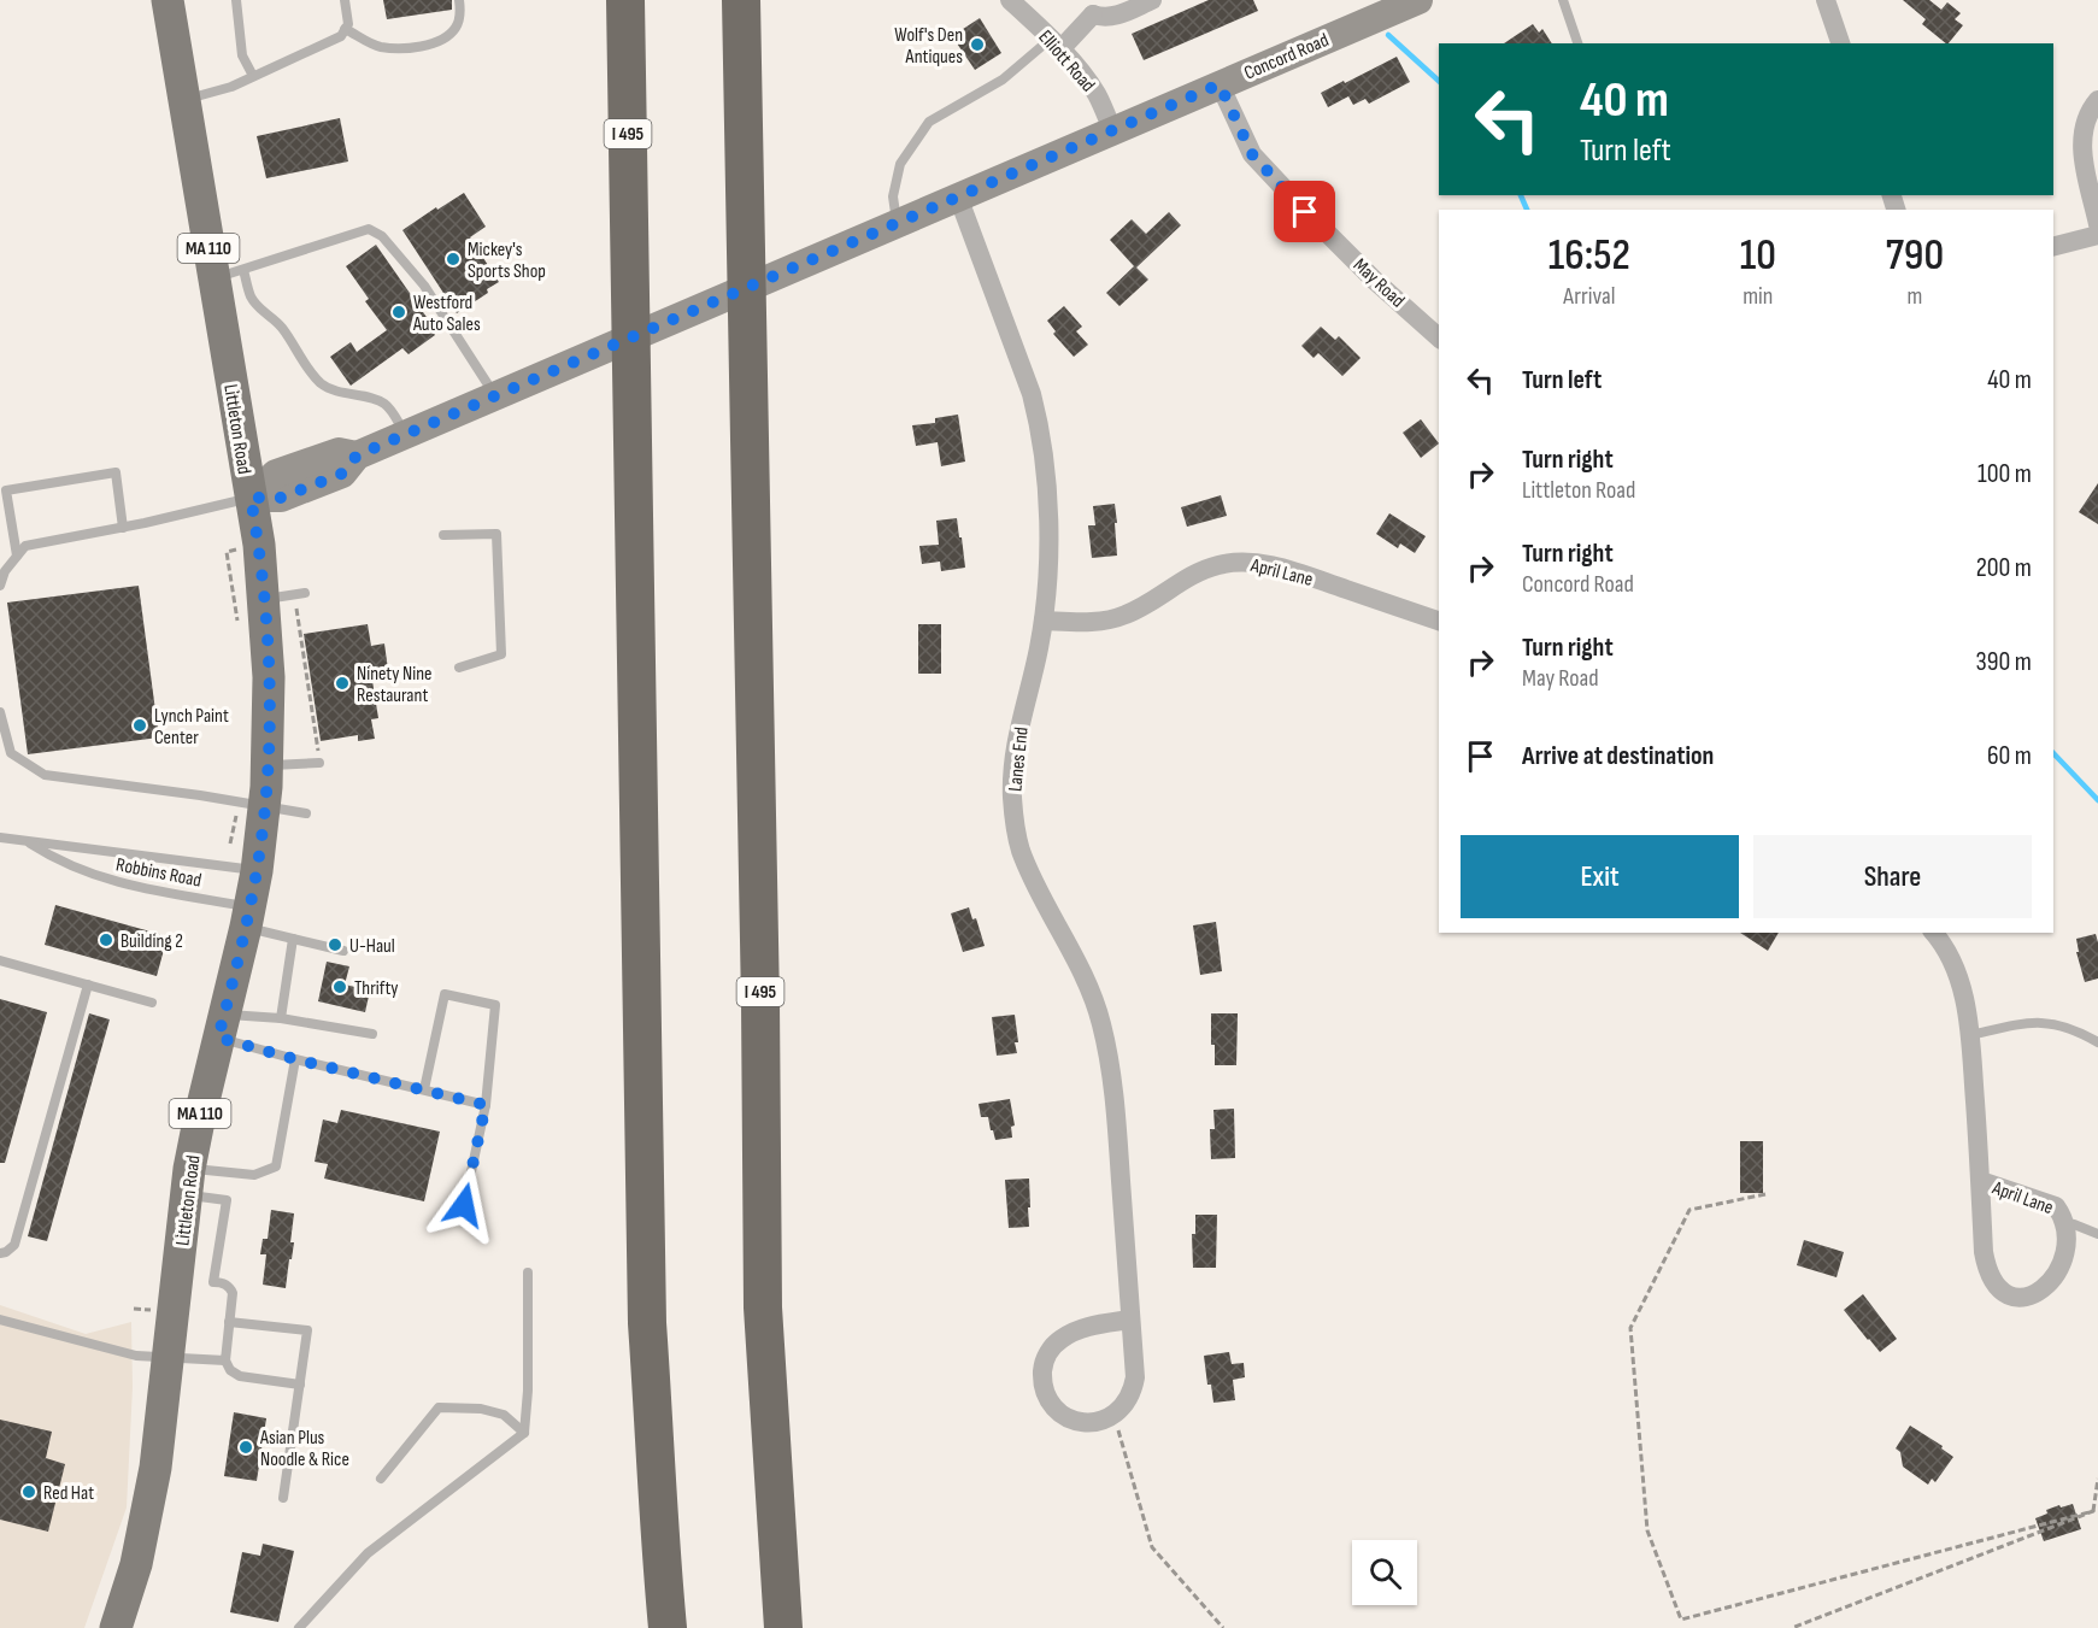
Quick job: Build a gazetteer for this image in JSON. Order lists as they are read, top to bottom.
{
  "streets": {
    "highway": ["I 495"],
    "main road": ["Concord Road", "MA 110", "Littleton Road"],
    "street": [
      "Elliott Road",
      "May Road",
      "April Lane",
      "Lanes End"
    ],
    "lane": ["Robbins Road"]
  },
  "crossings": [
    ["Concord Road", "Elliott Road"],
    ["Concord Road", "May Road"],
    ["Concord Road", "Littleton Road"],
    ["Concord Road", "Lanes End"],
    ["Littleton Road", "Robbins Road"],
    ["April Lane", "Lanes End"]
  ],
  "places": [
    "Wolf's Den Antiques",
    "Mickey's Sports Shop",
    "Westford Auto Sales",
    "Ninety Nine Restaurant",
    "Lynch Paint Center",
    "Building 2",
    "U-Haul",
    "Thrifty",
    "Asian Plus Noodle & Rice",
    "Red Hat"
  ],
  "page": {
    "turn": ["40 m", "Turn left"],
    "eta": [
      "16:52",
      "Arrival",
      "10",
      "min",
      "790",
      "m"
    ],
    "list": [
      {
        "name": "Turn left",
        "value": "40 m"
      },
      {
        "name": "Turn right",
        "note": "Littleton Road",
        "value": "100 m"
      },
      {
        "name": "Turn right",
        "note": "Concord Road",
        "value": "200 m"
      },
      {
        "name": "Turn right",
        "note": "May Road",
        "value": "390 m"
      },
      {
        "name": "Arrive at destination",
        "value": "60 m"
      }
    ],
    "buttons": ["Exit", "Share"]
  }
}
